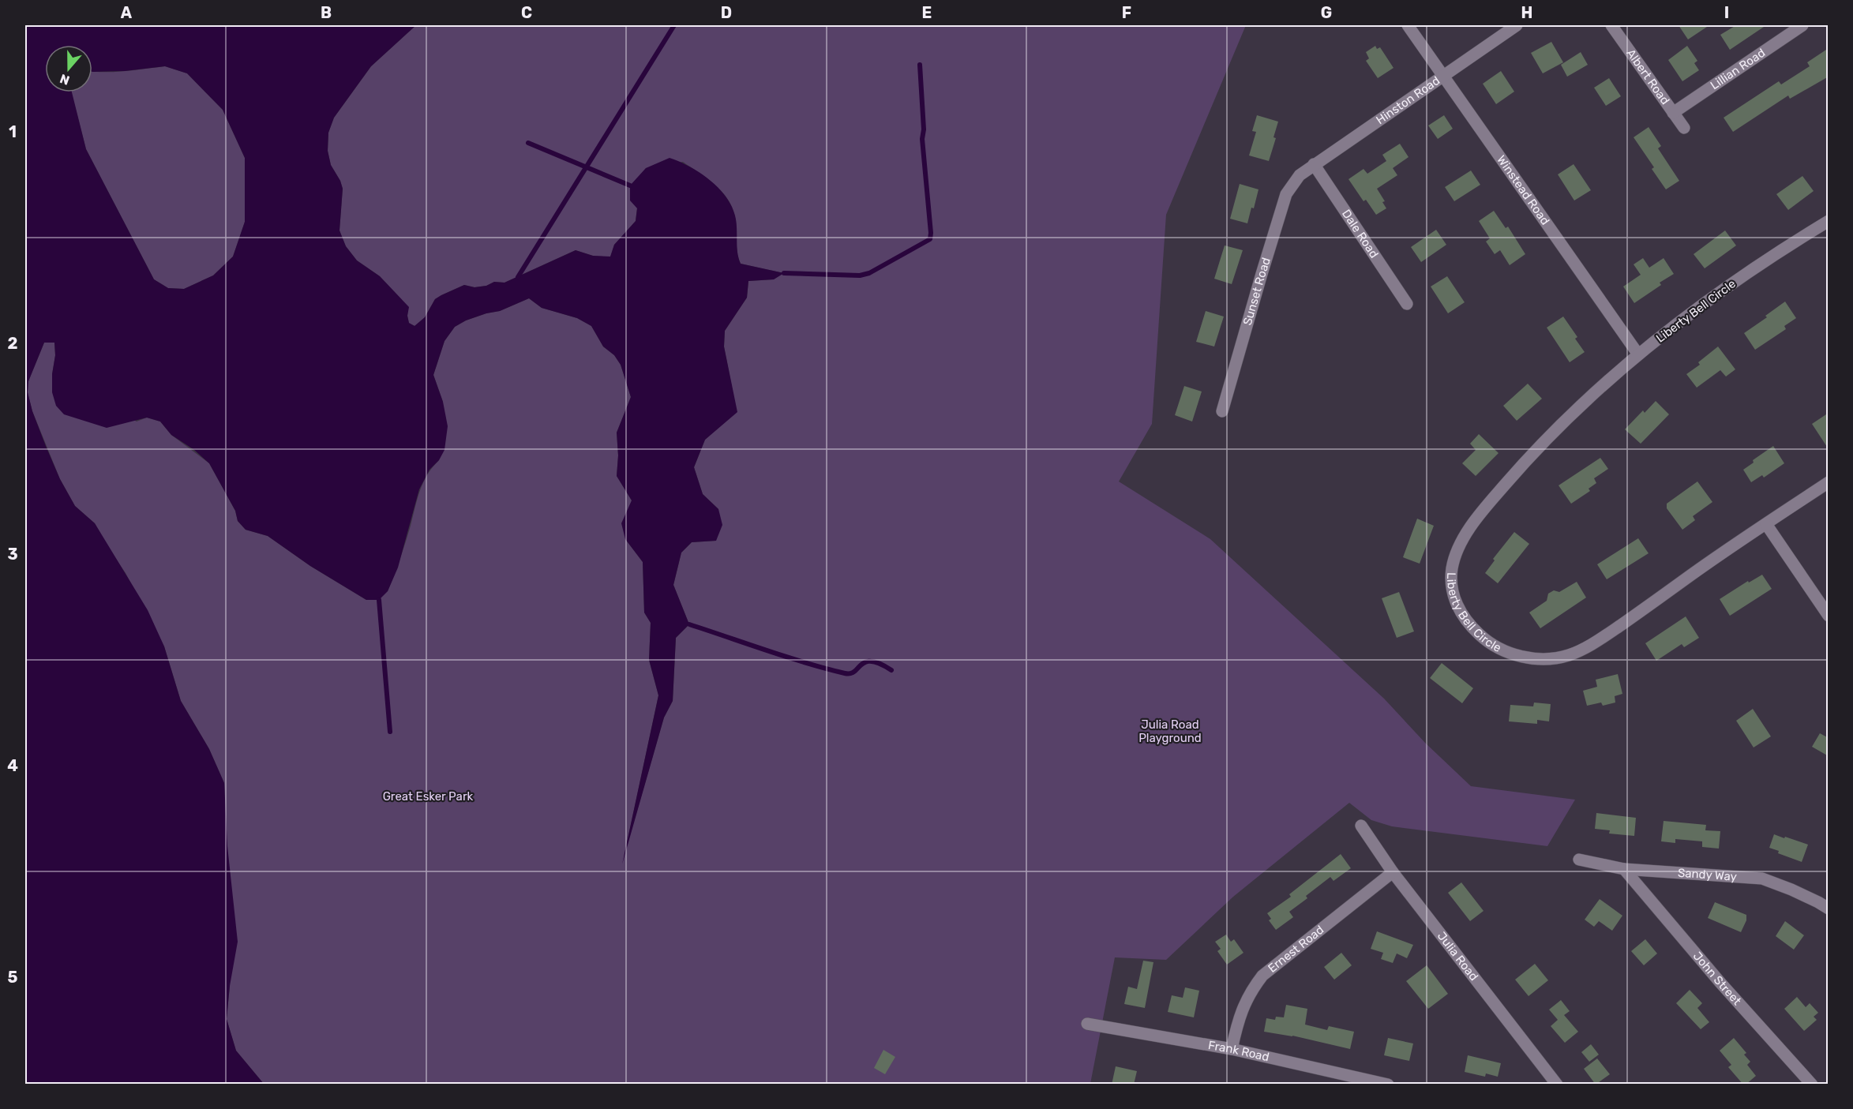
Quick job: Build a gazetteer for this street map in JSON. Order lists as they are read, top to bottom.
{
  "streets": {
    "street": [
      "Lillian Road",
      "Albert Road",
      "Hinston Road",
      "Winstead Road",
      "Dale Road",
      "Sunset Road",
      "Liberty Bell Circle",
      "Sandy Way",
      "Ernest Road",
      "Julia Road",
      "John Street",
      "Frank Road"
    ]
  },
  "crossings": [
    ["Lillian Road", "Albert Road"],
    ["Hinston Road", "Winstead Road"],
    ["Hinston Road", "Dale Road"],
    ["Hinston Road", "Sunset Road"],
    ["Winstead Road", "Liberty Bell Circle"],
    ["Sandy Way", "John Street"],
    ["Ernest Road", "Julia Road"],
    ["Ernest Road", "Frank Road"]
  ],
  "parks": ["Julia Road Playground", "Great Esker Park"],
  "north": "bottom",
  "grid": {
    "columns": [
      "A",
      "B",
      "C",
      "D",
      "E",
      "F",
      "G",
      "H",
      "I"
    ],
    "rows": [
      "1",
      "2",
      "3",
      "4",
      "5"
    ]
  }
}
